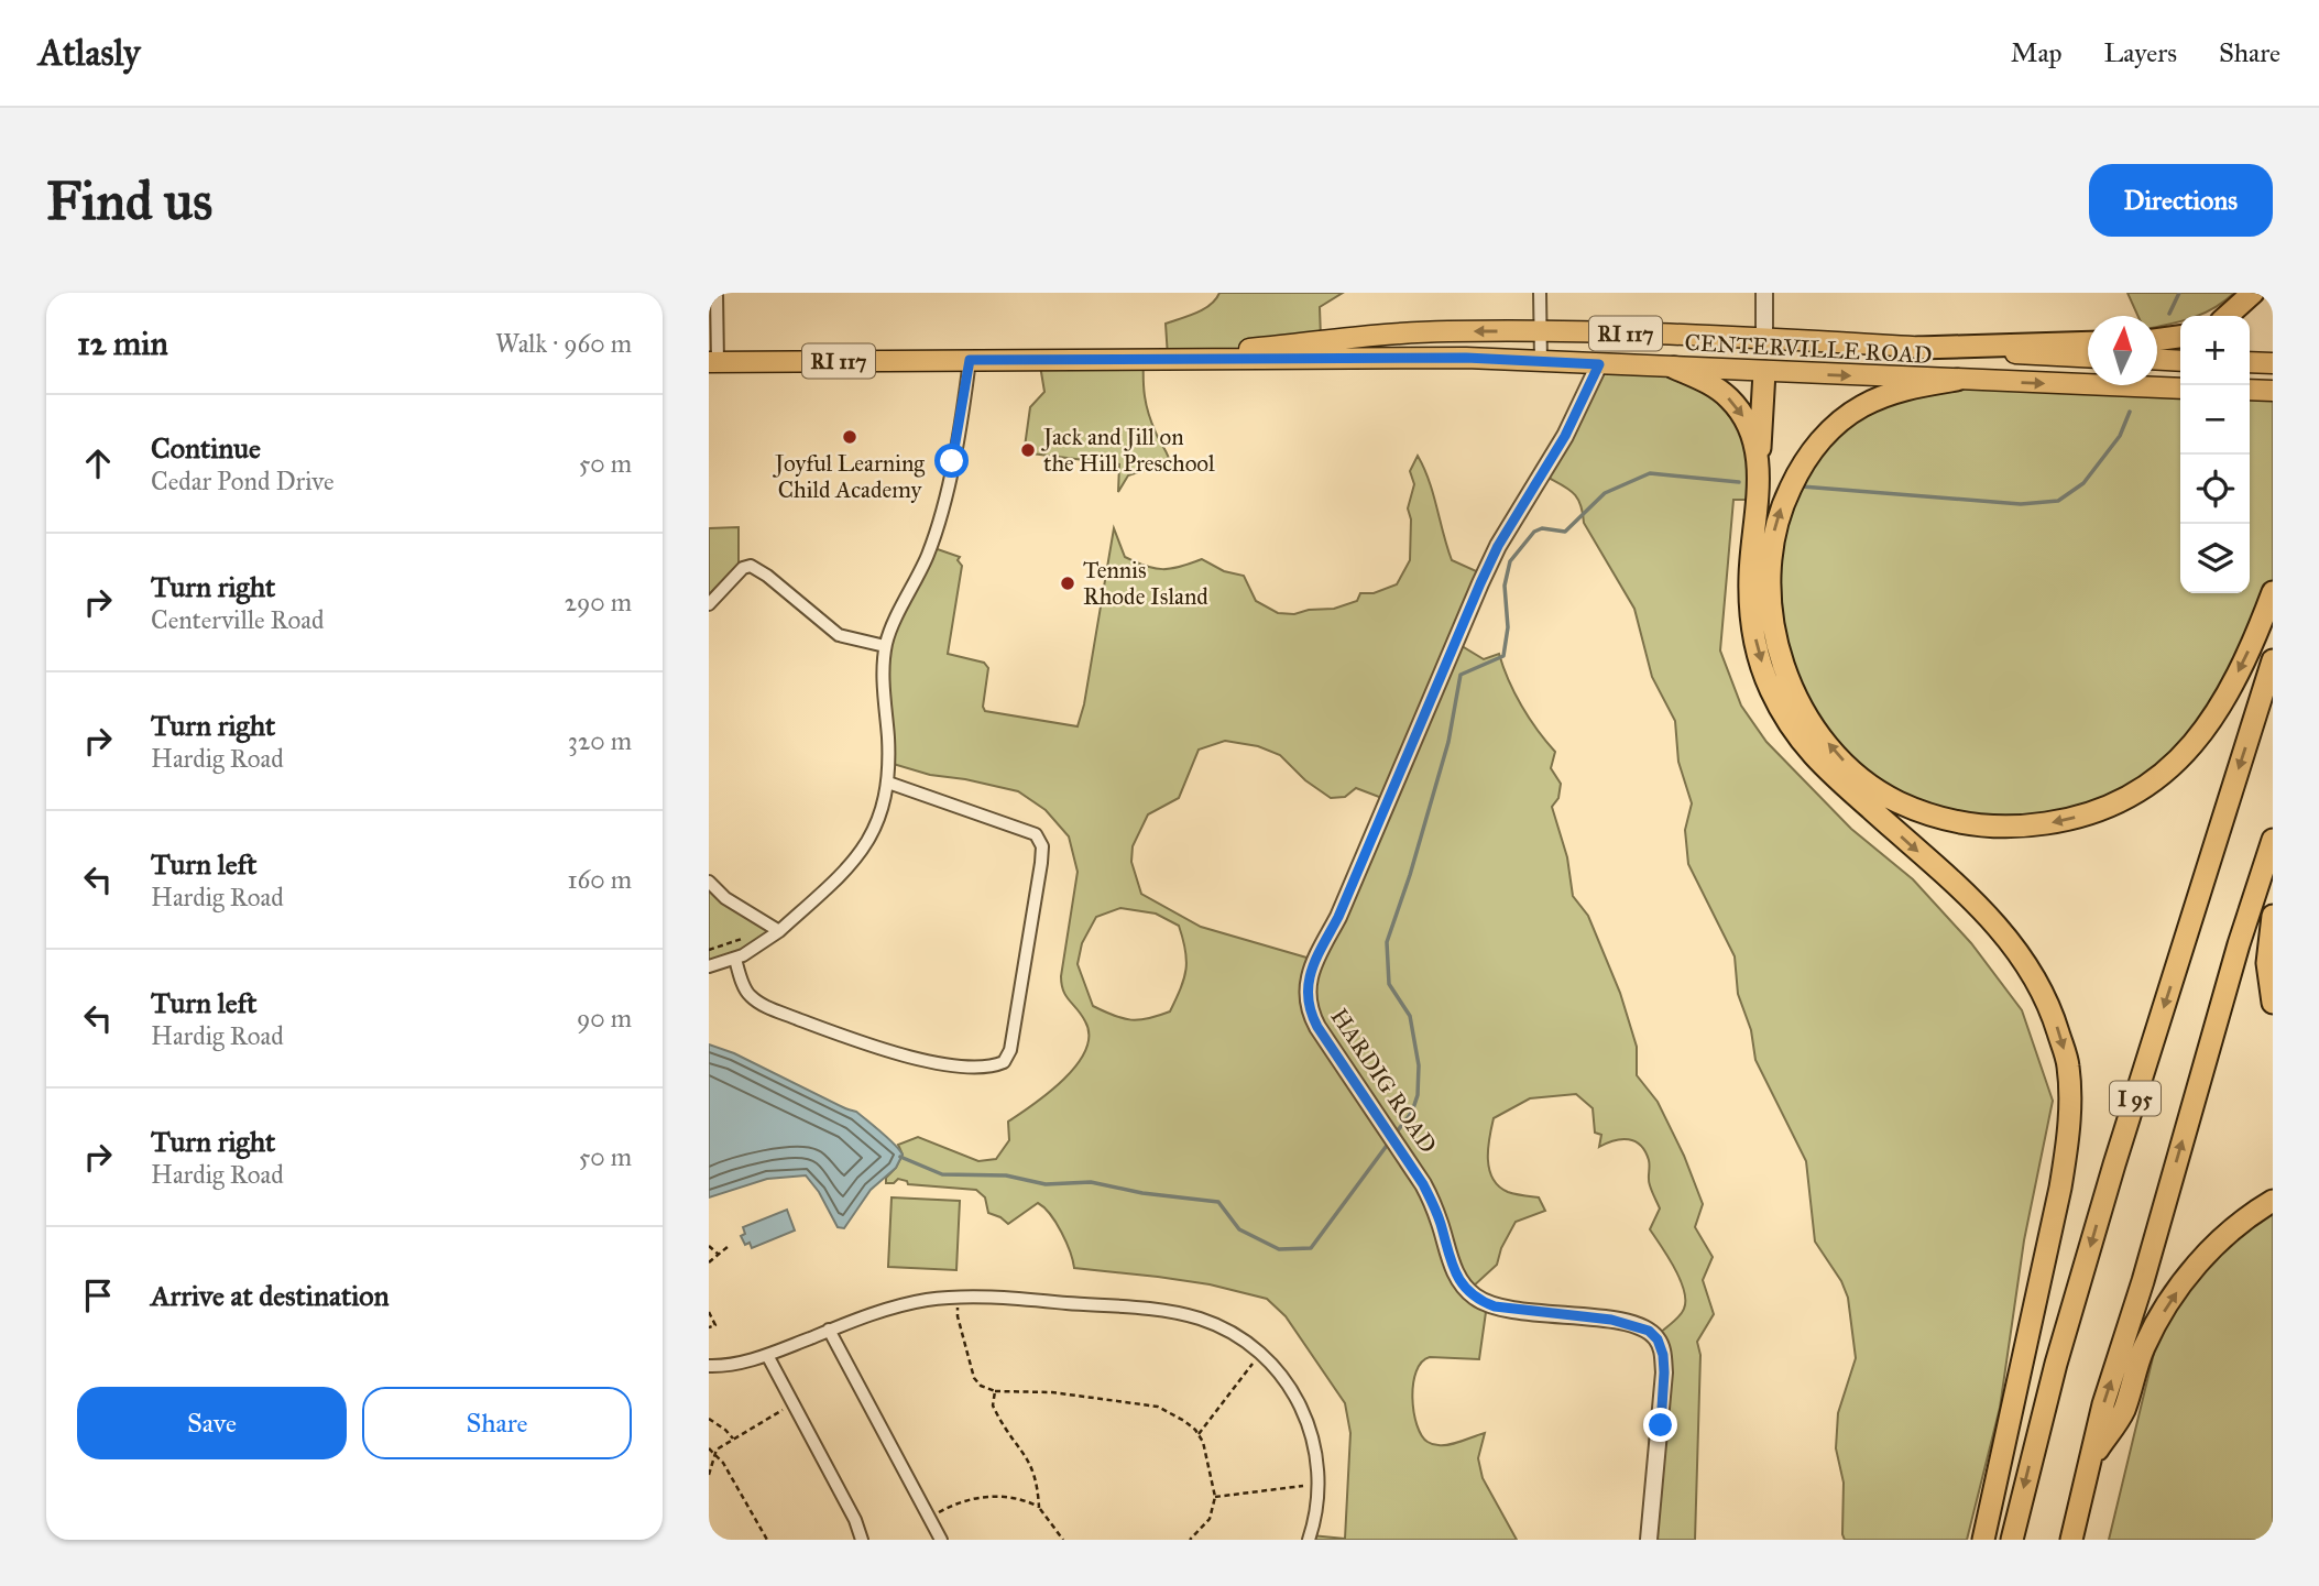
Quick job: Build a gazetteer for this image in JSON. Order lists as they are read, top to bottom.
{
  "streets": {
    "highway": ["I 95"],
    "main road": ["RI 117", "CENTERVILLE ROAD"],
    "street": ["HARDIG ROAD"]
  },
  "crossings": [
    ["CENTERVILLE ROAD", "HARDIG ROAD"]
  ],
  "places": ["Joyful Learning Child Academy", "Jack and Jill on the Hill Preschool", "Tennis Rhode Island"],
  "north": "top",
  "page": {
    "header": "Atlasly",
    "nav": ["Map", "Layers", "Share"],
    "buttons": [
      "Directions",
      ["Save", "Share"]
    ],
    "title": "Find us",
    "heading": ["12 min", "Walk · 960 m"],
    "map_buttons": ["+", "−"],
    "list": [
      ["Continue", "Cedar Pond Drive", "50 m"],
      ["Turn right", "Centerville Road", "290 m"],
      ["Turn right", "Hardig Road", "320 m"],
      ["Turn left", "Hardig Road", "160 m"],
      ["Turn left", "Hardig Road", "90 m"],
      ["Turn right", "Hardig Road", "50 m"],
      "Arrive at destination"
    ]
  }
}
